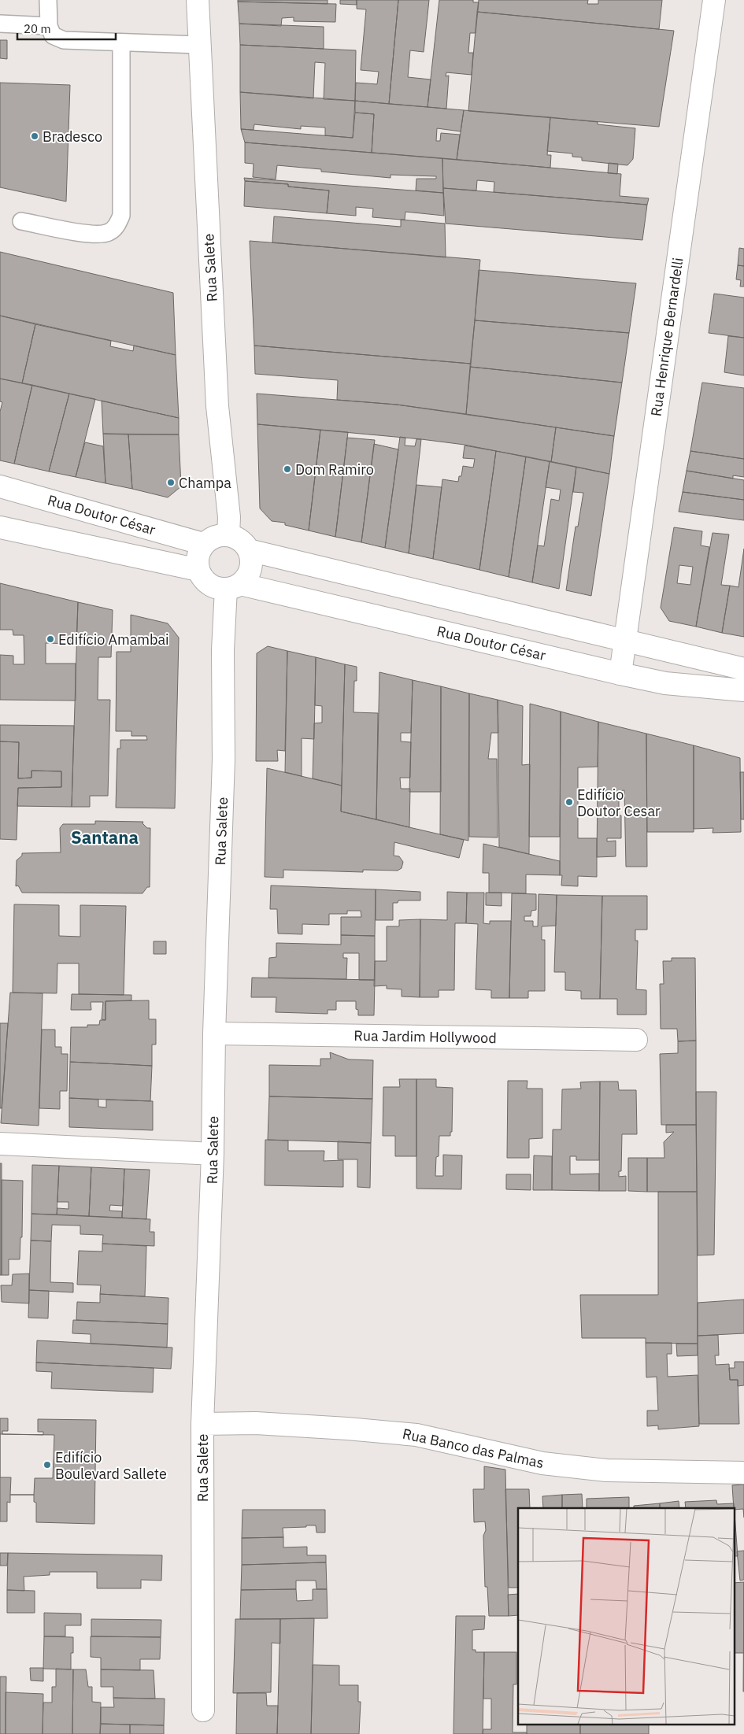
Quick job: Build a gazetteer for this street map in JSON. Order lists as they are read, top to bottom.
{
  "streets": {
    "street": [
      "Rua Salete",
      "Rua Henrique Bernardelli",
      "Rua Doutor César",
      "Rua Jardim Hollywood",
      "Rua Banco das Palmas"
    ]
  },
  "crossings": [
    ["Rua Salete", "Rua Doutor César"],
    ["Rua Salete", "Rua Jardim Hollywood"],
    ["Rua Salete", "Rua Banco das Palmas"],
    ["Rua Henrique Bernardelli", "Rua Doutor César"]
  ],
  "districts": ["Santana"],
  "places": [
    "Bradesco",
    "Dom Ramiro",
    "Champa",
    "Edifício Amambai",
    "Edifício Doutor Cesar",
    "Edifício Boulevard Sallete"
  ],
  "scale_bar": "20 m"
}
